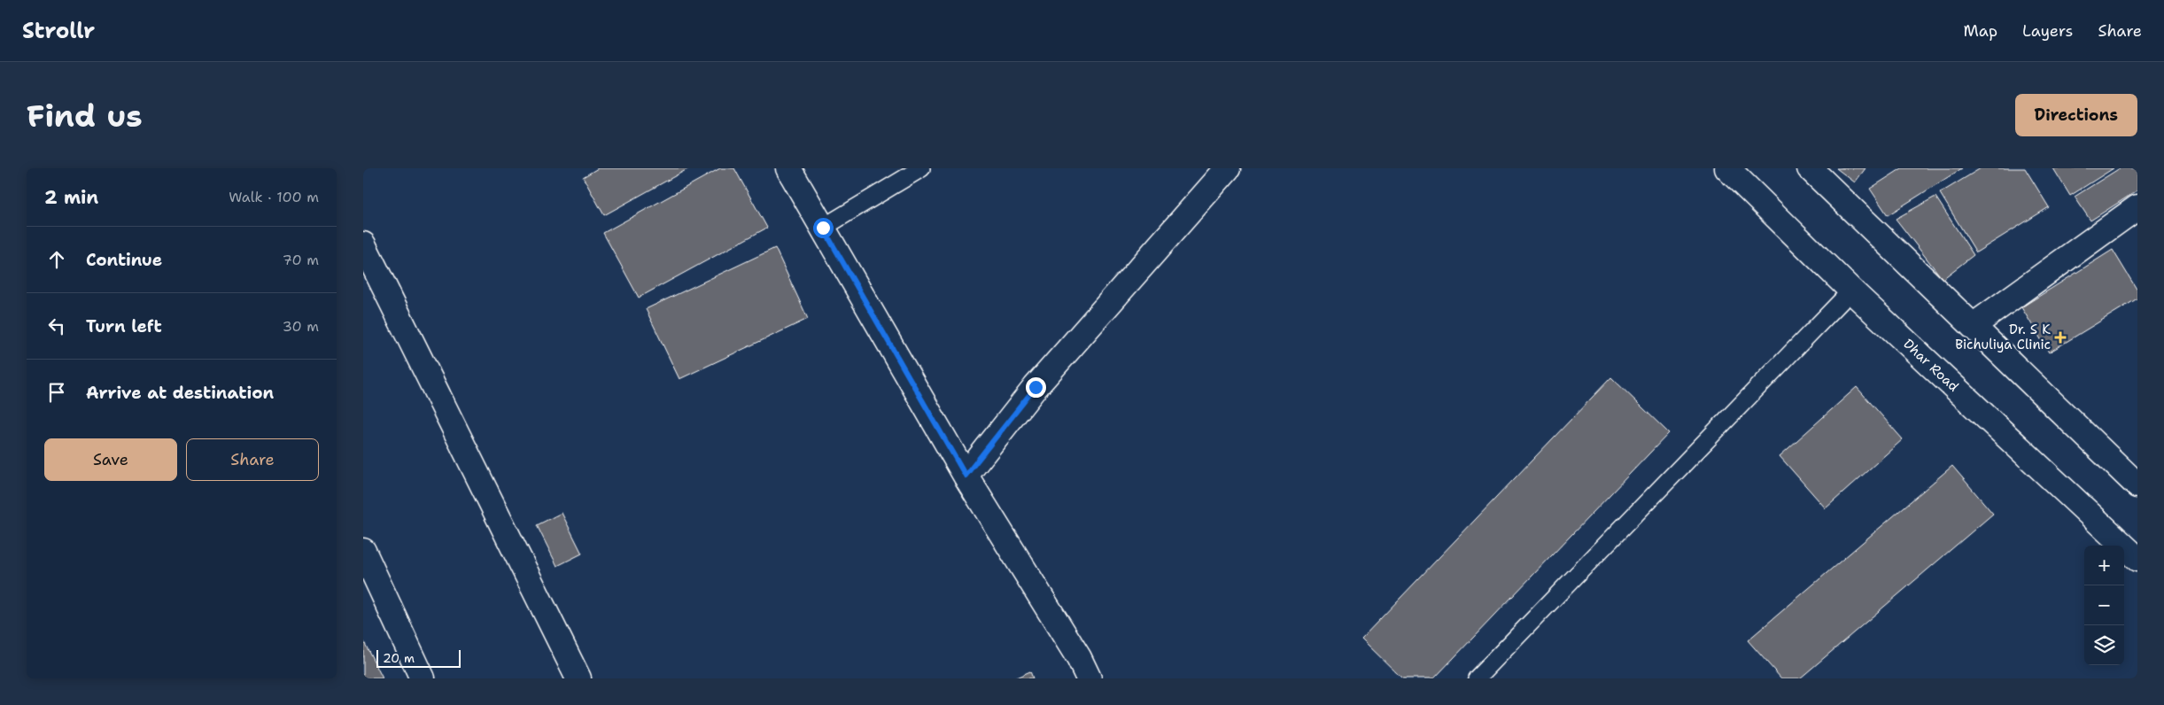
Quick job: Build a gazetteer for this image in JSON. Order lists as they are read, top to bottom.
{
  "streets": {
    "street": ["Dhar Road"]
  },
  "places": {
    "health": ["Dr. S K Bichuliya Clinic"]
  },
  "scale_bar": "20 m",
  "page": {
    "header": "Strollr",
    "nav": ["Map", "Layers", "Share"],
    "buttons": [
      "Directions",
      ["Save", "Share"]
    ],
    "title": "Find us",
    "heading": ["2 min", "Walk · 100 m"],
    "list": [
      ["Continue", "70 m"],
      ["Turn left", "30 m"],
      "Arrive at destination"
    ],
    "map_buttons": ["+", "−"],
    "scale": "20 m"
  }
}
